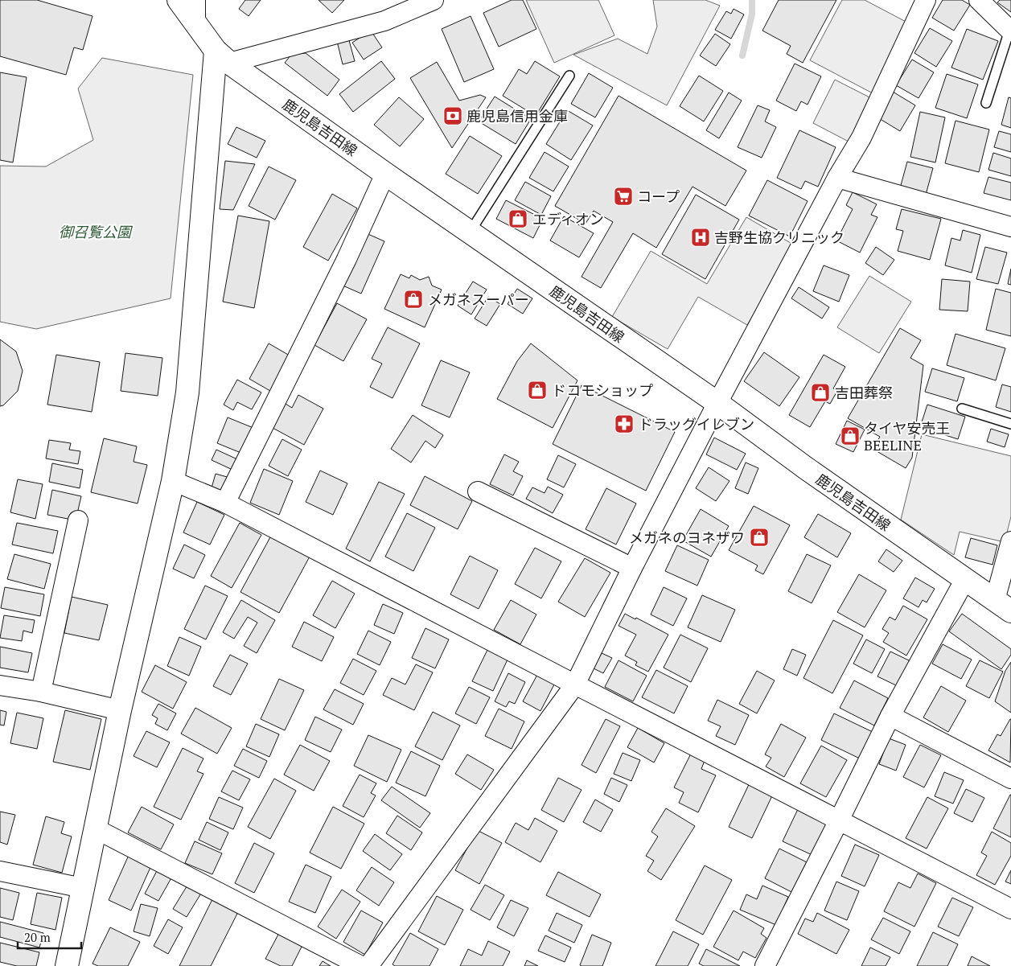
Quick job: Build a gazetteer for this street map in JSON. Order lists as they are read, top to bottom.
{
  "streets": {
    "main road": ["鹿児島吉田線"]
  },
  "parks": ["御召覧公園"],
  "places": {
    "bank": ["鹿児島信用金庫"],
    "supermarket": ["コープ"],
    "shop": [
      "エディオン",
      "メガネスーパー",
      "ドコモショップ",
      "吉田葬祭",
      "タイヤ安売王 BEELINE",
      "メガネのヨネザワ"
    ],
    "hospital": ["吉野生協クリニック"],
    "pharmacy": ["ドラッグイレブン"]
  },
  "scale_bar": "20 m"
}
